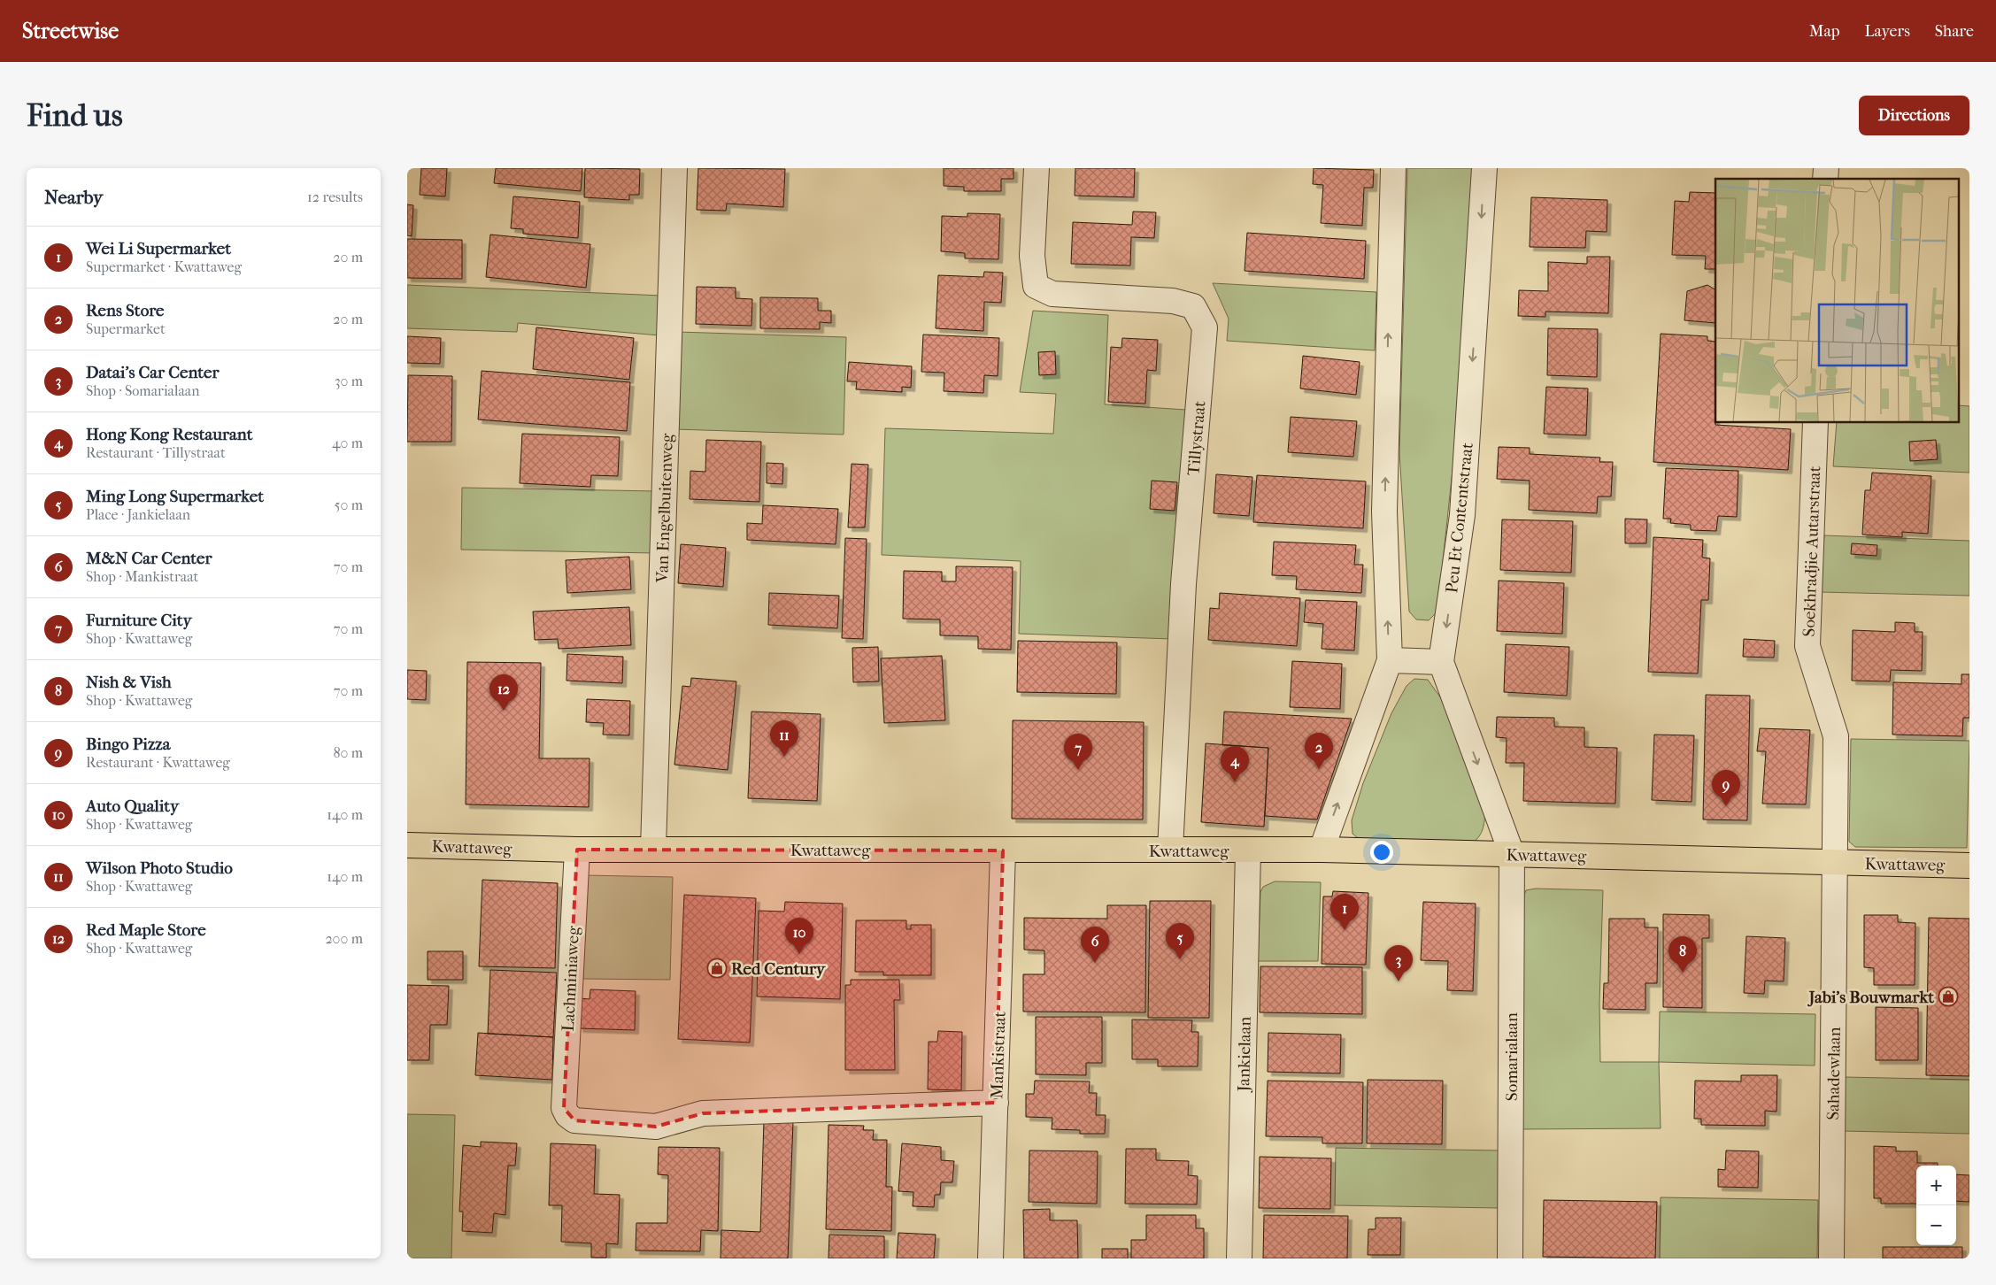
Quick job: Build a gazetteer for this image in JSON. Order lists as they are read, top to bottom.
{
  "streets": {
    "main road": ["Kwattaweg"],
    "street": [
      "Tillystraat",
      "Van Engelbuitenweg",
      "Peu Et Contentstraat",
      "Soekhradjie Autarstraat",
      "Lachminiaweg",
      "Jankielaan",
      "Mankistraat",
      "Somarialaan",
      "Sahadewlaan"
    ]
  },
  "crossings": [
    ["Tillystraat", "Kwattaweg"],
    ["Van Engelbuitenweg", "Kwattaweg"],
    ["Peu Et Contentstraat", "Kwattaweg"],
    ["Peu Et Contentstraat", "Somarialaan"],
    ["Soekhradjie Autarstraat", "Kwattaweg"],
    ["Soekhradjie Autarstraat", "Sahadewlaan"],
    ["Kwattaweg", "Lachminiaweg"],
    ["Kwattaweg", "Jankielaan"],
    ["Kwattaweg", "Mankistraat"],
    ["Kwattaweg", "Somarialaan"],
    ["Kwattaweg", "Sahadewlaan"],
    ["Lachminiaweg", "Mankistraat"]
  ],
  "places": {
    "shop": ["Red Century", "Jabi's Bouwmarkt"]
  },
  "page": {
    "header": "Streetwise",
    "nav": ["Map", "Layers", "Share"],
    "buttons": "Directions",
    "title": "Find us",
    "heading": ["Nearby", "12 results"],
    "list": [
      {
        "mark": "1",
        "name": "Wei Li Supermarket",
        "note": "Supermarket · Kwattaweg",
        "value": "20 m"
      },
      {
        "mark": "2",
        "name": "Rens Store",
        "note": "Supermarket",
        "value": "20 m"
      },
      {
        "mark": "3",
        "name": "Datai's Car Center",
        "note": "Shop · Somarialaan",
        "value": "30 m"
      },
      {
        "mark": "4",
        "name": "Hong Kong Restaurant",
        "note": "Restaurant · Tillystraat",
        "value": "40 m"
      },
      {
        "mark": "5",
        "name": "Ming Long Supermarket",
        "note": "Place · Jankielaan",
        "value": "50 m"
      },
      {
        "mark": "6",
        "name": "M&N Car Center",
        "note": "Shop · Mankistraat",
        "value": "70 m"
      },
      {
        "mark": "7",
        "name": "Furniture City",
        "note": "Shop · Kwattaweg",
        "value": "70 m"
      },
      {
        "mark": "8",
        "name": "Nish & Vish",
        "note": "Shop · Kwattaweg",
        "value": "70 m"
      },
      {
        "mark": "9",
        "name": "Bingo Pizza",
        "note": "Restaurant · Kwattaweg",
        "value": "80 m"
      },
      {
        "mark": "10",
        "name": "Auto Quality",
        "note": "Shop · Kwattaweg",
        "value": "140 m"
      },
      {
        "mark": "11",
        "name": "Wilson Photo Studio",
        "note": "Shop · Kwattaweg",
        "value": "140 m"
      },
      {
        "mark": "12",
        "name": "Red Maple Store",
        "note": "Shop · Kwattaweg",
        "value": "200 m"
      }
    ],
    "pins": [
      "12",
      "11",
      "2",
      "7",
      "4",
      "9",
      "1",
      "10",
      "5",
      "6",
      "8",
      "3"
    ],
    "map_buttons": ["+", "−"]
  }
}
